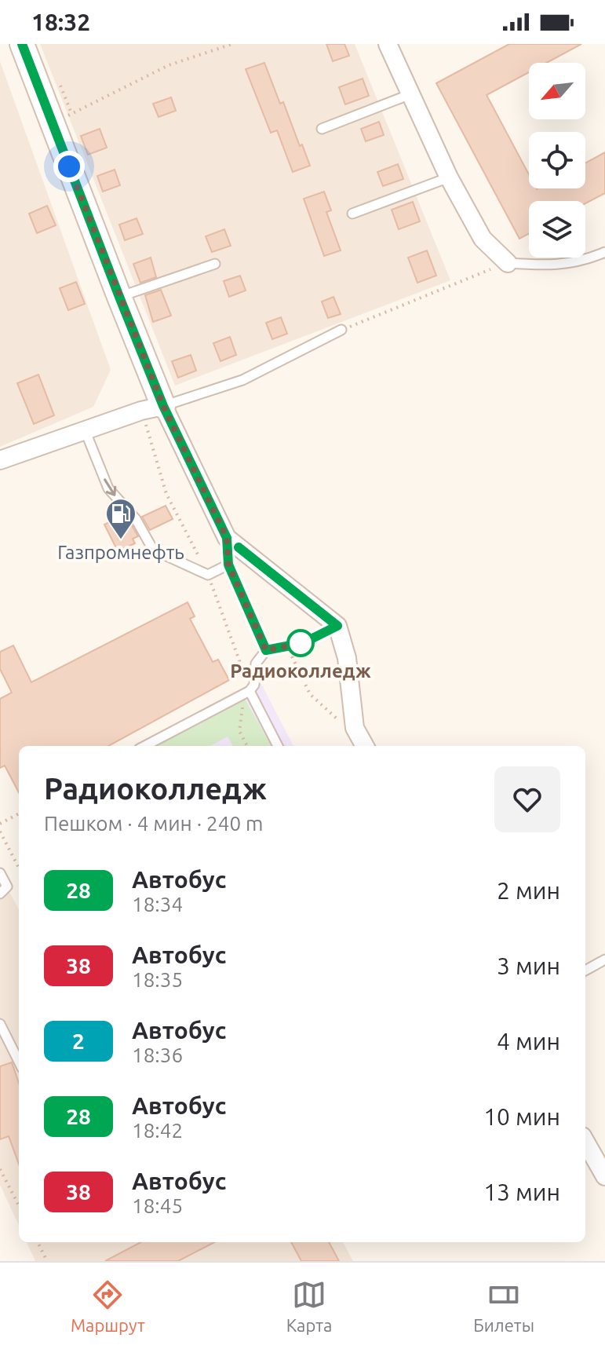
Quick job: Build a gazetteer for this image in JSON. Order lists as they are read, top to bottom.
{
  "places": {
    "fuel station": ["Газпромнефть"],
    "other": ["Радиоколледж"]
  },
  "lines": ["bus line 28"],
  "north": "bottom left",
  "page": {
    "status": "18:32",
    "heading": ["Радиоколледж", "Пешком · 4 мин · 240 m"],
    "list": [
      {
        "mark": "28",
        "name": "Автобус",
        "note": "18:34",
        "value": "2 мин"
      },
      {
        "mark": "38",
        "name": "Автобус",
        "note": "18:35",
        "value": "3 мин"
      },
      {
        "mark": "2",
        "name": "Автобус",
        "note": "18:36",
        "value": "4 мин"
      },
      {
        "mark": "28",
        "name": "Автобус",
        "note": "18:42",
        "value": "10 мин"
      },
      {
        "mark": "38",
        "name": "Автобус",
        "note": "18:45",
        "value": "13 мин"
      }
    ],
    "tabs": ["Маршрут", "Карта", "Билеты"]
  }
}
